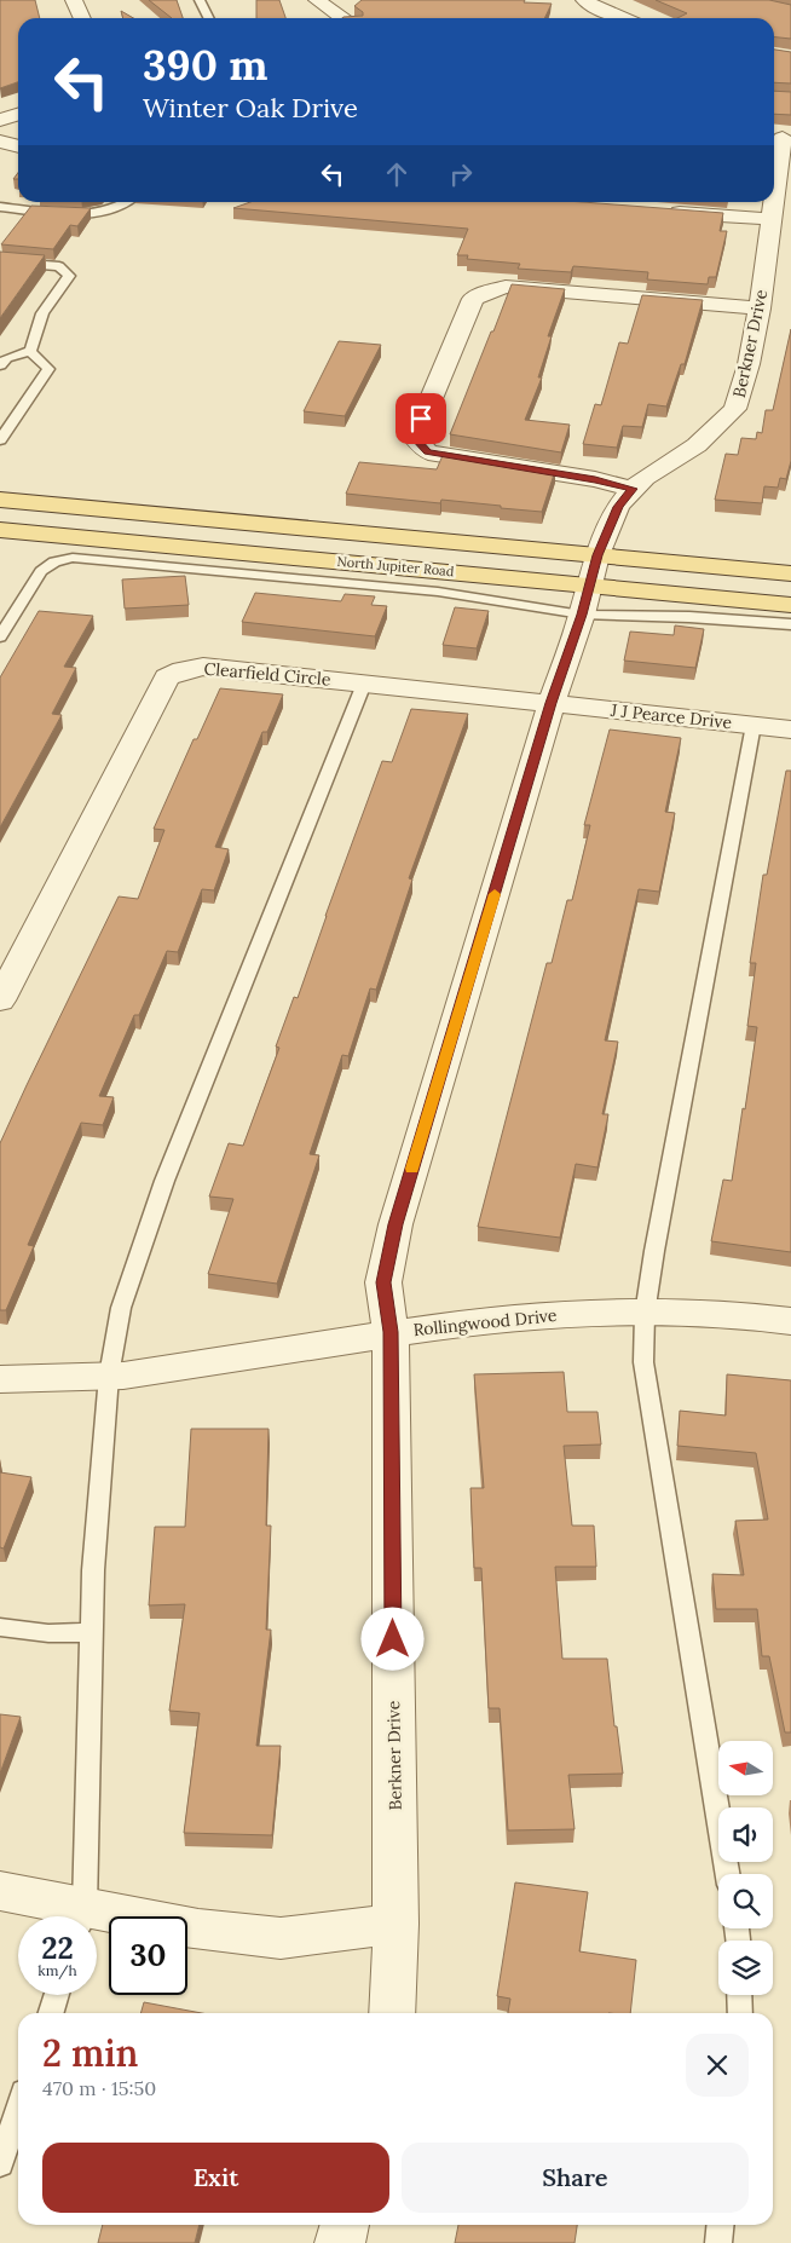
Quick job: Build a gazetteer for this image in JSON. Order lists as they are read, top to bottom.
{
  "streets": {
    "main road": ["North Jupiter Road"],
    "street": [
      "Berkner Drive",
      "Clearfield Circle",
      "J J Pearce Drive",
      "Rollingwood Drive"
    ]
  },
  "crossings": [
    ["Berkner Drive", "North Jupiter Road"],
    ["Berkner Drive", "Clearfield Circle"],
    ["Berkner Drive", "J J Pearce Drive"],
    ["Berkner Drive", "Rollingwood Drive"],
    ["Clearfield Circle", "J J Pearce Drive"]
  ],
  "north": "left",
  "page": {
    "turn": ["390 m", "Winter Oak Drive"],
    "speed": "22 km/h",
    "limit": "30",
    "heading": ["2 min", "470 m · 15:50"],
    "buttons": ["Exit", "Share"]
  }
}
